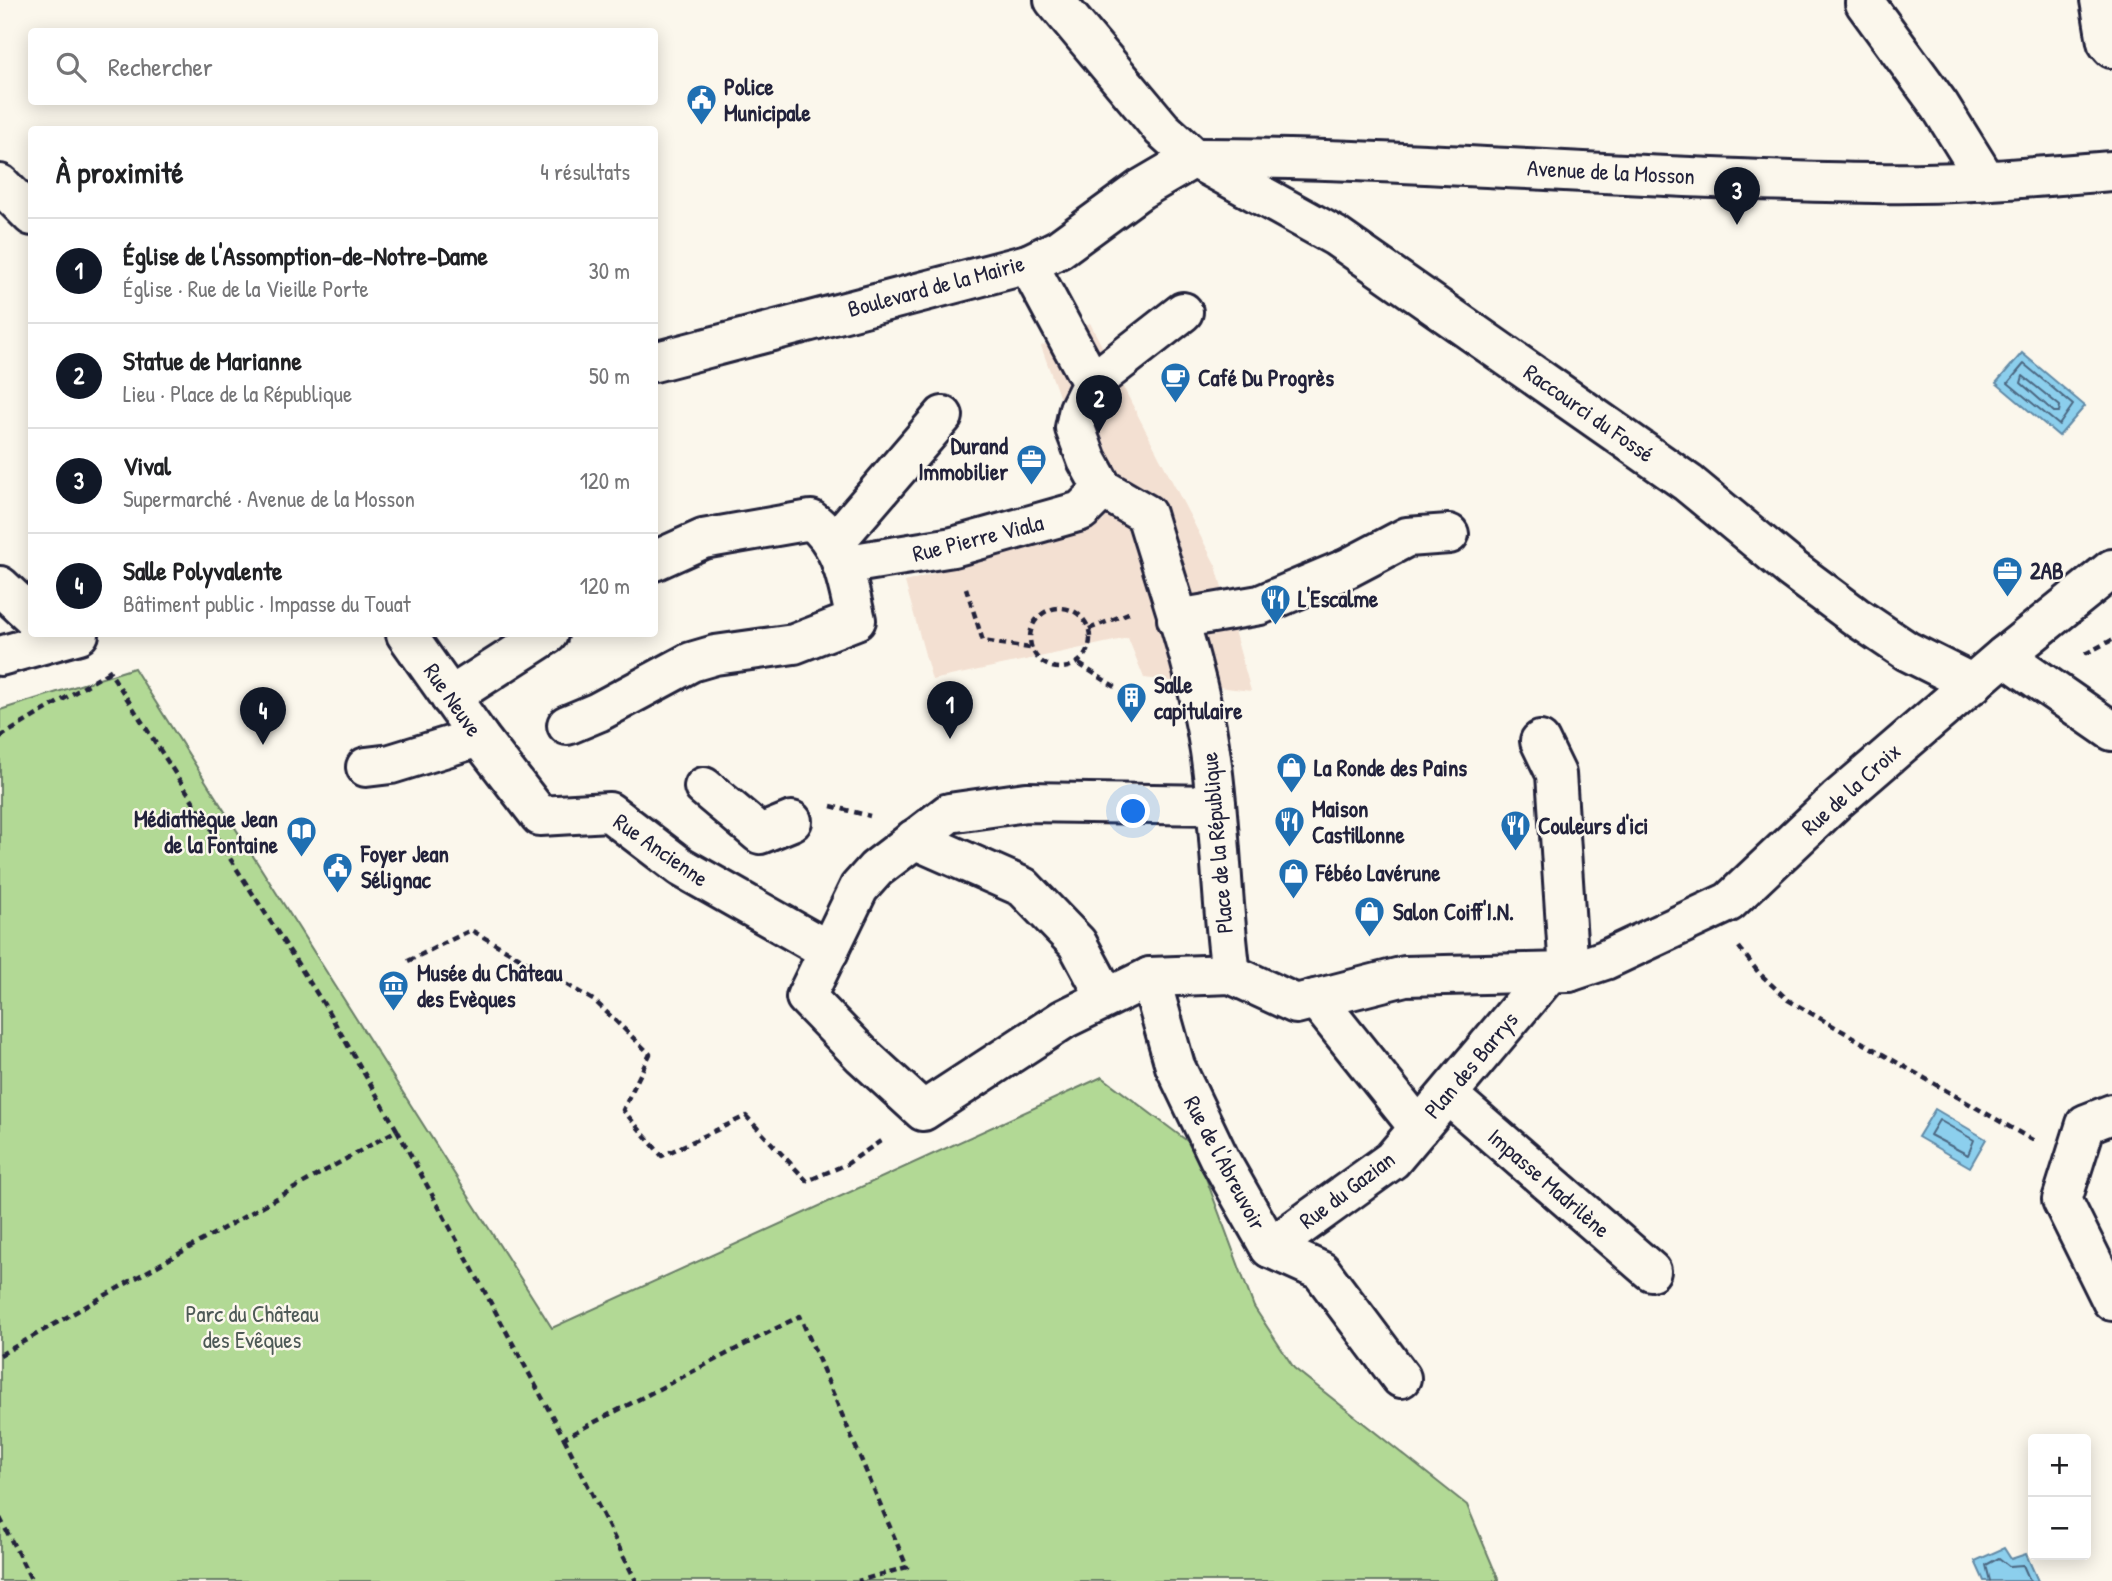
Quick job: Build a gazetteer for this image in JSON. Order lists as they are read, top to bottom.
{
  "streets": {
    "street": [
      "Avenue de la Mosson",
      "Boulevard de la Mairie",
      "Raccourci du Fossé",
      "Rue Pierre Viala",
      "Rue Neuve",
      "Rue de la Croix",
      "Place de la République",
      "Rue Ancienne",
      "Plan des Barrys",
      "Rue de l'Abreuvoir",
      "Impasse Madrilène",
      "Rue du Gazian"
    ]
  },
  "crossings": [
    ["Avenue de la Mosson", "Boulevard de la Mairie"],
    ["Avenue de la Mosson", "Raccourci du Fossé"],
    ["Boulevard de la Mairie", "Raccourci du Fossé"],
    ["Raccourci du Fossé", "Rue de la Croix"],
    ["Rue Pierre Viala", "Place de la République"],
    ["Rue Neuve", "Rue Ancienne"],
    ["Rue de la Croix", "Plan des Barrys"],
    ["Place de la République", "Plan des Barrys"],
    ["Plan des Barrys", "Impasse Madrilène"],
    ["Plan des Barrys", "Rue du Gazian"],
    ["Rue de l'Abreuvoir", "Rue du Gazian"]
  ],
  "parks": ["Parc du Château des Evêques"],
  "places": {
    "public building": ["Police Municipale", "Foyer Jean Sélignac"],
    "cafe": ["Café Du Progrès"],
    "office": ["Durand Immobilier", "2AB"],
    "restaurant": ["L'Escalme", "Maison Castillonne", "Couleurs d'ici"],
    "building": ["Salle capitulaire"],
    "shop": ["La Ronde des Pains", "Fébéo Lavérune", "Salon Coiff'I.N."],
    "library": ["Médiathèque Jean de la Fontaine"],
    "museum": ["Musée du Château des Evèques"]
  },
  "page": {
    "search": "Rechercher",
    "heading": ["À proximité", "4 résultats"],
    "pins": [
      "3",
      "2",
      "1",
      "4"
    ],
    "list": [
      {
        "mark": "1",
        "name": "Église de l'Assomption-de-Notre-Dame",
        "note": "Église · Rue de la Vieille Porte",
        "value": "30 m"
      },
      {
        "mark": "2",
        "name": "Statue de Marianne",
        "note": "Lieu · Place de la République",
        "value": "50 m"
      },
      {
        "mark": "3",
        "name": "Vival",
        "note": "Supermarché · Avenue de la Mosson",
        "value": "120 m"
      },
      {
        "mark": "4",
        "name": "Salle Polyvalente",
        "note": "Bâtiment public · Impasse du Touat",
        "value": "120 m"
      }
    ],
    "map_buttons": ["+", "−"]
  }
}
